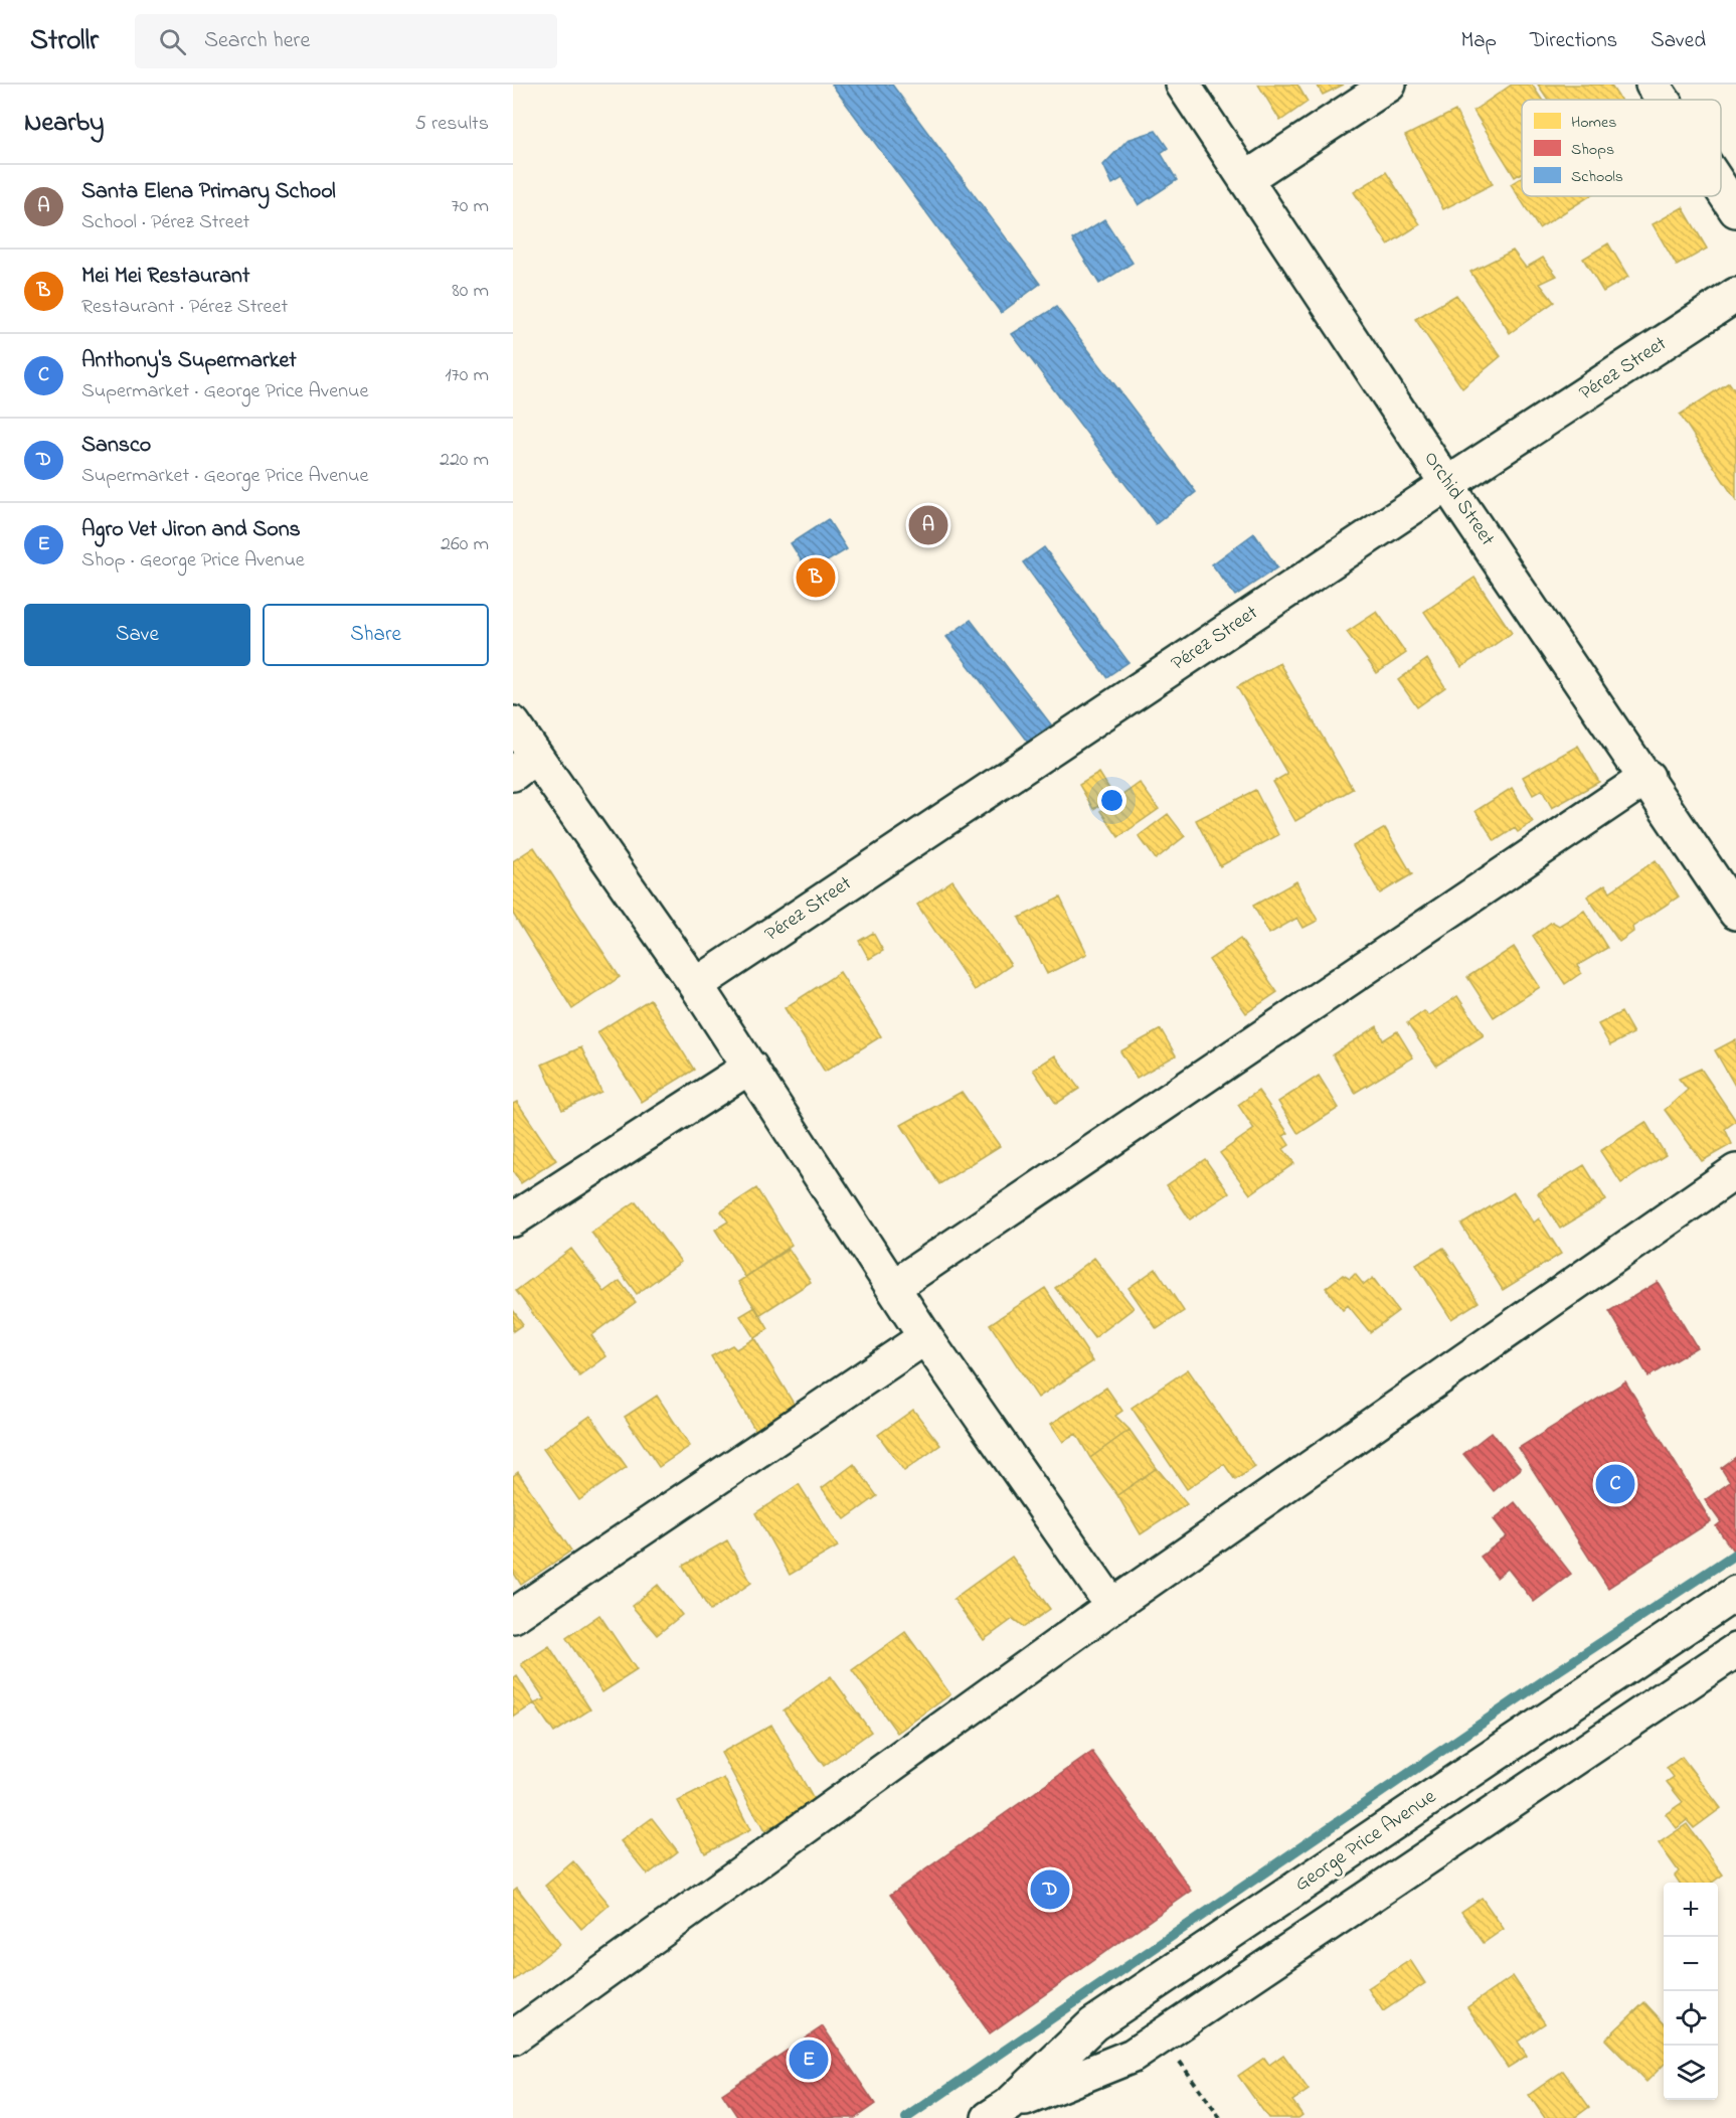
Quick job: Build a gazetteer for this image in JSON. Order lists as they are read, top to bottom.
{
  "streets": {
    "street": ["Pérez Street", "Orchid Street", "George Price Avenue"]
  },
  "crossings": [
    ["Pérez Street", "Orchid Street"]
  ],
  "legend": ["Homes", "Shops", "Schools"],
  "page": {
    "header": "Strollr",
    "search": "Search here",
    "nav": ["Map", "Directions", "Saved"],
    "heading": ["Nearby", "5 results"],
    "list": [
      {
        "mark": "A",
        "name": "Santa Elena Primary School",
        "note": "School · Pérez Street",
        "value": "70 m"
      },
      {
        "mark": "B",
        "name": "Mei Mei Restaurant",
        "note": "Restaurant · Pérez Street",
        "value": "80 m"
      },
      {
        "mark": "C",
        "name": "Anthony's Supermarket",
        "note": "Supermarket · George Price Avenue",
        "value": "170 m"
      },
      {
        "mark": "D",
        "name": "Sansco",
        "note": "Supermarket · George Price Avenue",
        "value": "220 m"
      },
      {
        "mark": "E",
        "name": "Agro Vet Jiron and Sons",
        "note": "Shop · George Price Avenue",
        "value": "260 m"
      }
    ],
    "pins": [
      "A",
      "B",
      "C",
      "D",
      "E"
    ],
    "buttons": ["Save", "Share"],
    "map_buttons": ["+", "−"]
  }
}
